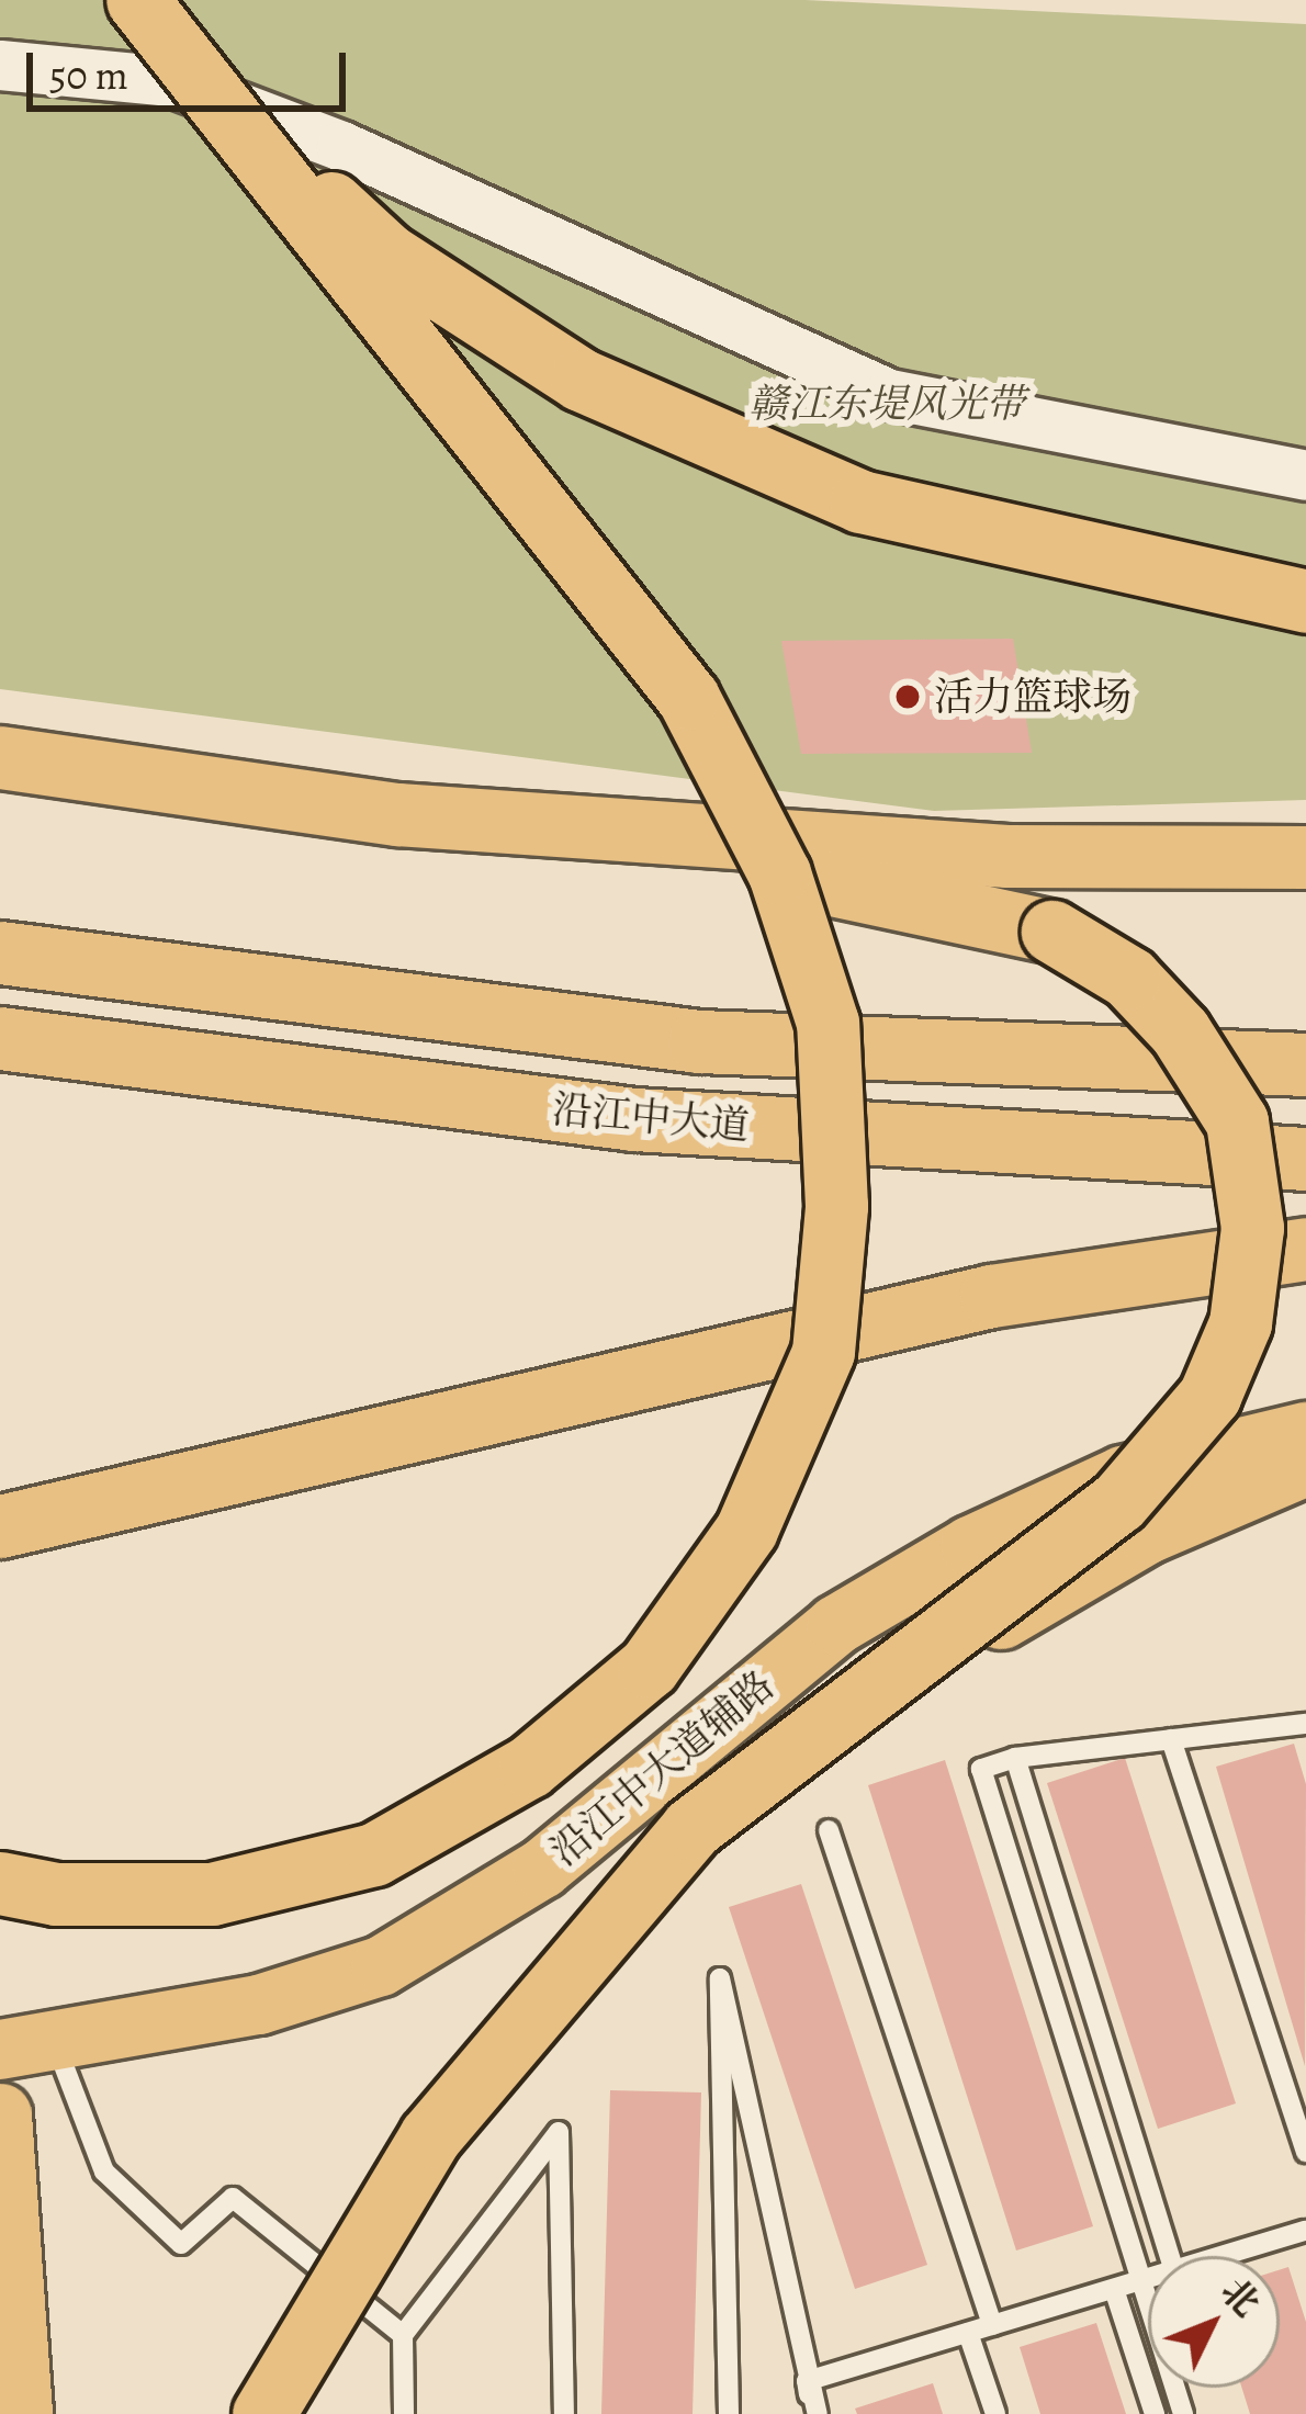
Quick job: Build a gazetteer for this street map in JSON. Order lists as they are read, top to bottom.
{
  "streets": {
    "highway": ["沿江中大道"],
    "main road": ["沿江中大道辅路"]
  },
  "parks": ["赣江东堤风光带"],
  "places": ["活力篮球场"],
  "scale_bar": "50 m",
  "north": "top right"
}
